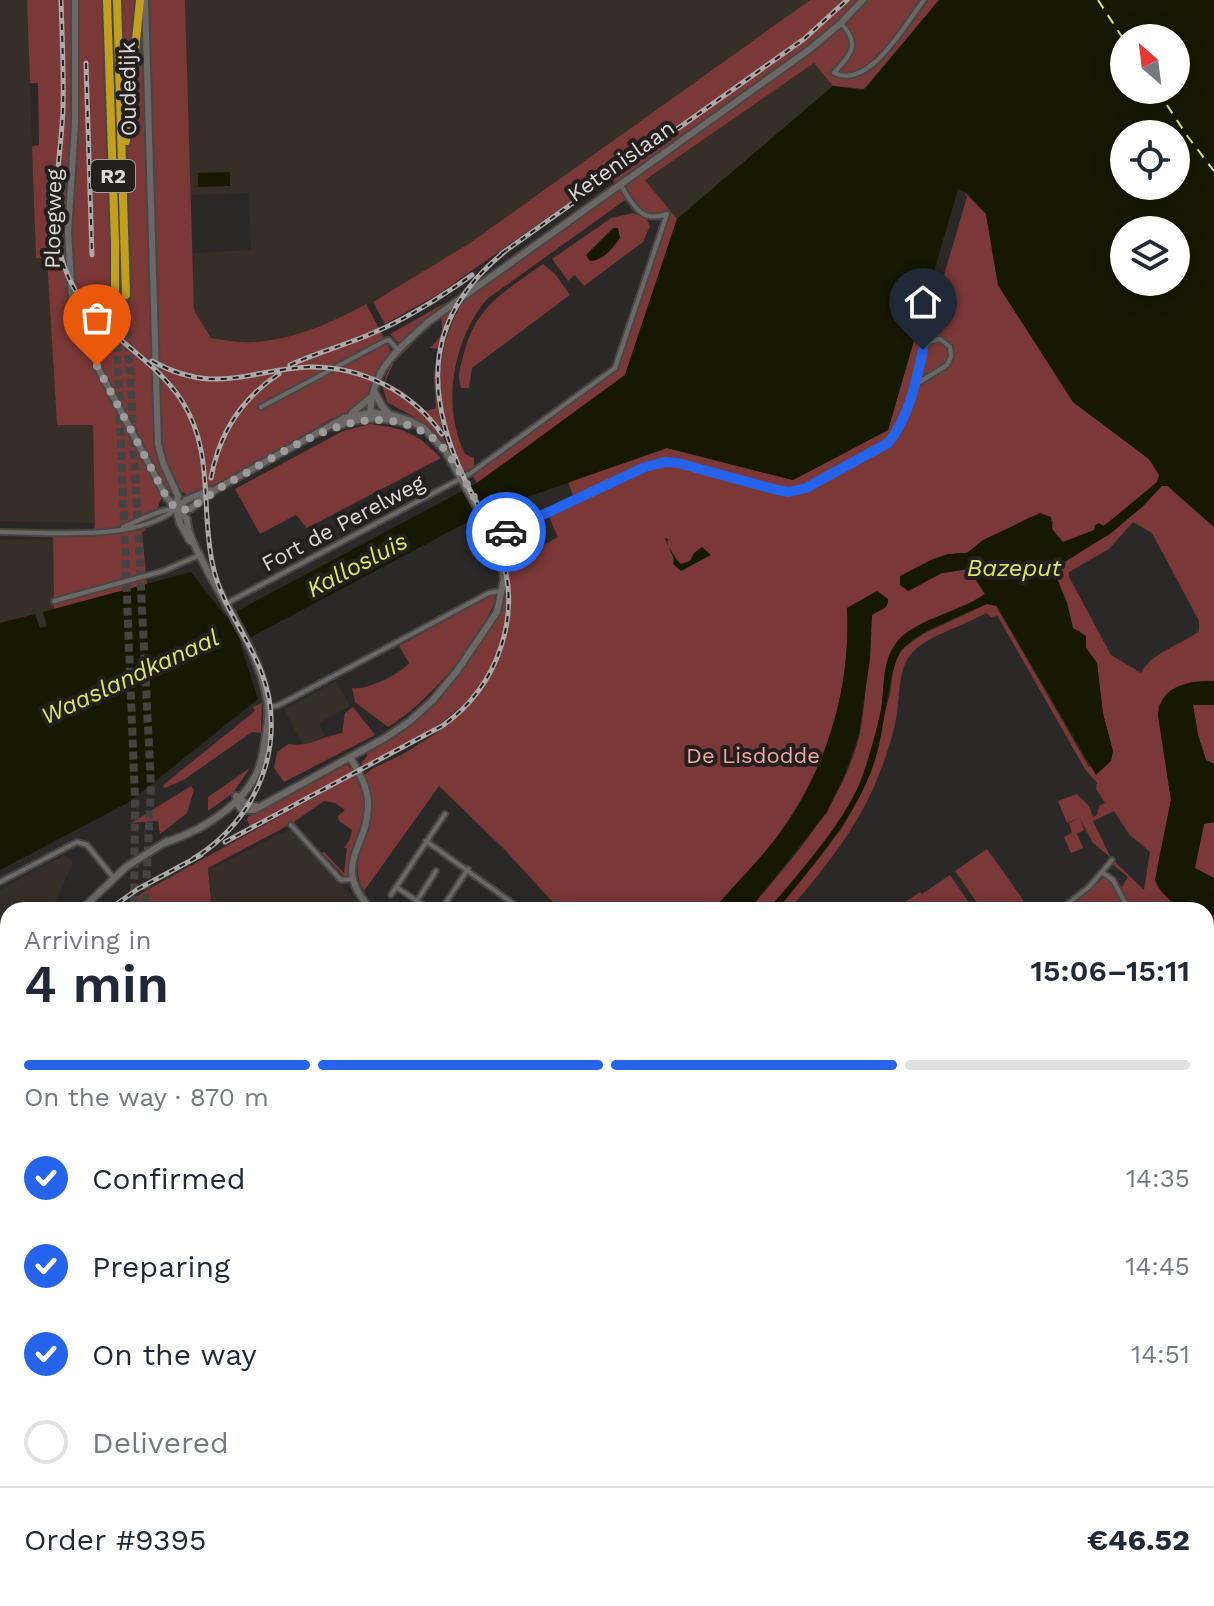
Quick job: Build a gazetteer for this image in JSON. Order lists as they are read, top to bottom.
{
  "streets": {
    "highway": ["R2"],
    "street": [
      "Oudedijk",
      "Ketenislaan",
      "Ploegweg",
      "Fort de Perelweg"
    ]
  },
  "crossings": [
    ["Oudedijk", "Ketenislaan"],
    ["Oudedijk", "Ploegweg"],
    ["Ketenislaan", "Ploegweg"],
    ["Ketenislaan", "Fort de Perelweg"]
  ],
  "water": ["Kallosluis", "Bazeput", "Waaslandkanaal"],
  "parks": ["De Lisdodde"],
  "north": "top left",
  "page": {
    "heading": ["4 min", "Arriving in", "15:06–15:11"],
    "panel": ["Order #9395", "€46.52"],
    "bar": "On the way · 870 m",
    "list": [
      ["Confirmed", "14:35"],
      ["Preparing", "14:45"],
      ["On the way", "14:51"],
      "Delivered"
    ]
  }
}
